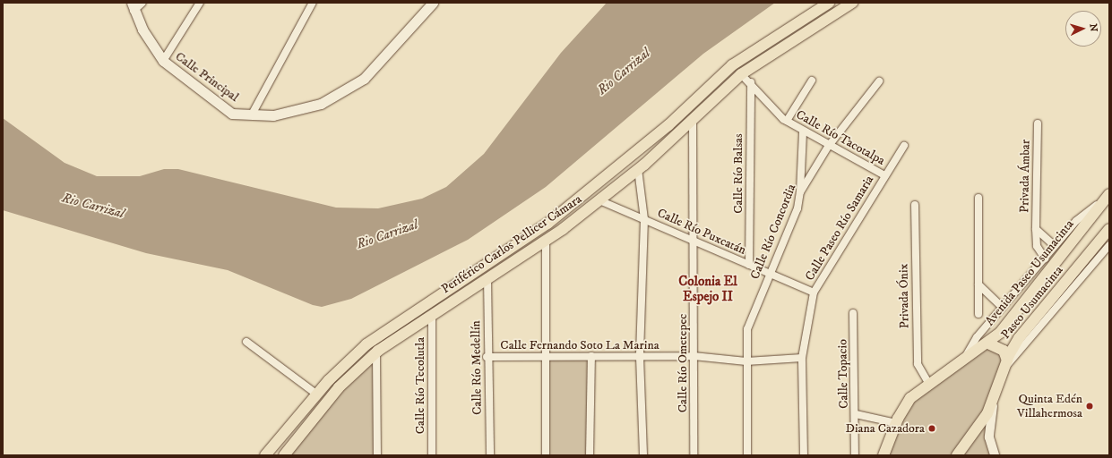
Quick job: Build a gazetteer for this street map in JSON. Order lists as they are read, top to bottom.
{
  "streets": {
    "main road": [
      "Calle Principal",
      "Periférico Carlos Pellicer Cámara",
      "Avenida Paseo Usumacinta",
      "Paseo Usumacinta"
    ],
    "street": [
      "Calle Río Tacotalpa",
      "Calle Río Balsas",
      "Privada Ámbar",
      "Calle Paseo Río Samaria",
      "Calle Río Puxcatán",
      "Calle Río Concordia",
      "Privada Ónix",
      "Calle Fernando Soto La Marina",
      "Calle Río Ometepec",
      "Calle Río Medellín",
      "Calle Topacio",
      "Calle Río Tecolutla"
    ]
  },
  "crossings": [
    ["Calle Río Tacotalpa", "Calle Río Balsas"],
    ["Calle Río Tacotalpa", "Calle Paseo Río Samaria"],
    ["Calle Río Tacotalpa", "Calle Río Concordia"],
    ["Calle Río Tacotalpa", "Periférico Carlos Pellicer Cámara"],
    ["Calle Río Balsas", "Calle Río Puxcatán"],
    ["Calle Paseo Río Samaria", "Calle Río Puxcatán"],
    ["Calle Paseo Río Samaria", "Calle Fernando Soto La Marina"],
    ["Calle Río Puxcatán", "Calle Río Concordia"],
    ["Calle Río Puxcatán", "Periférico Carlos Pellicer Cámara"],
    ["Calle Río Puxcatán", "Calle Río Ometepec"],
    ["Calle Río Concordia", "Calle Fernando Soto La Marina"],
    ["Periférico Carlos Pellicer Cámara", "Calle Río Ometepec"],
    ["Periférico Carlos Pellicer Cámara", "Calle Río Medellín"],
    ["Periférico Carlos Pellicer Cámara", "Calle Río Tecolutla"],
    ["Avenida Paseo Usumacinta", "Privada Ónix"],
    ["Calle Fernando Soto La Marina", "Calle Río Ometepec"],
    ["Calle Fernando Soto La Marina", "Calle Río Medellín"]
  ],
  "districts": ["Colonia El Espejo II"],
  "water": ["Rio Carrizal"],
  "places": ["Quinta Edén Villahermosa", "Diana Cazadora"],
  "north": "right"
}
